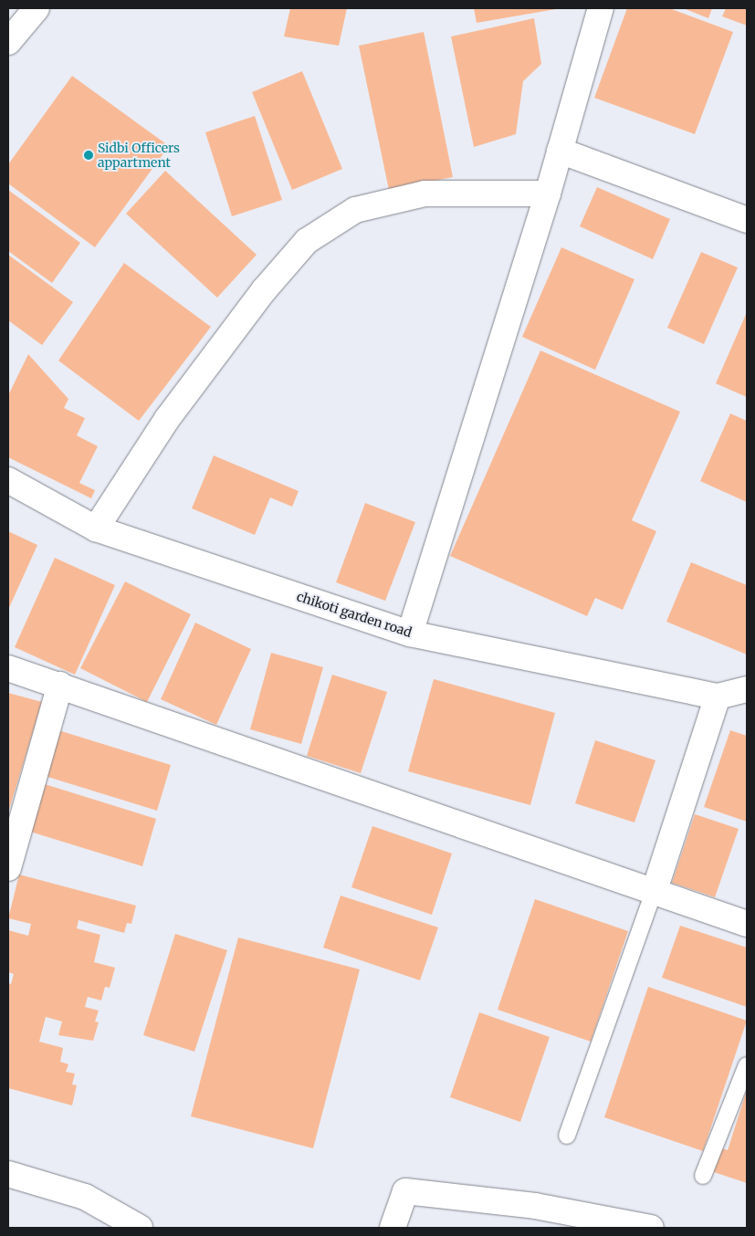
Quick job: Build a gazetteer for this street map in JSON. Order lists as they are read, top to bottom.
{
  "streets": {
    "street": ["chikoti garden road"]
  },
  "places": ["Sidbi Officers appartment"]
}
